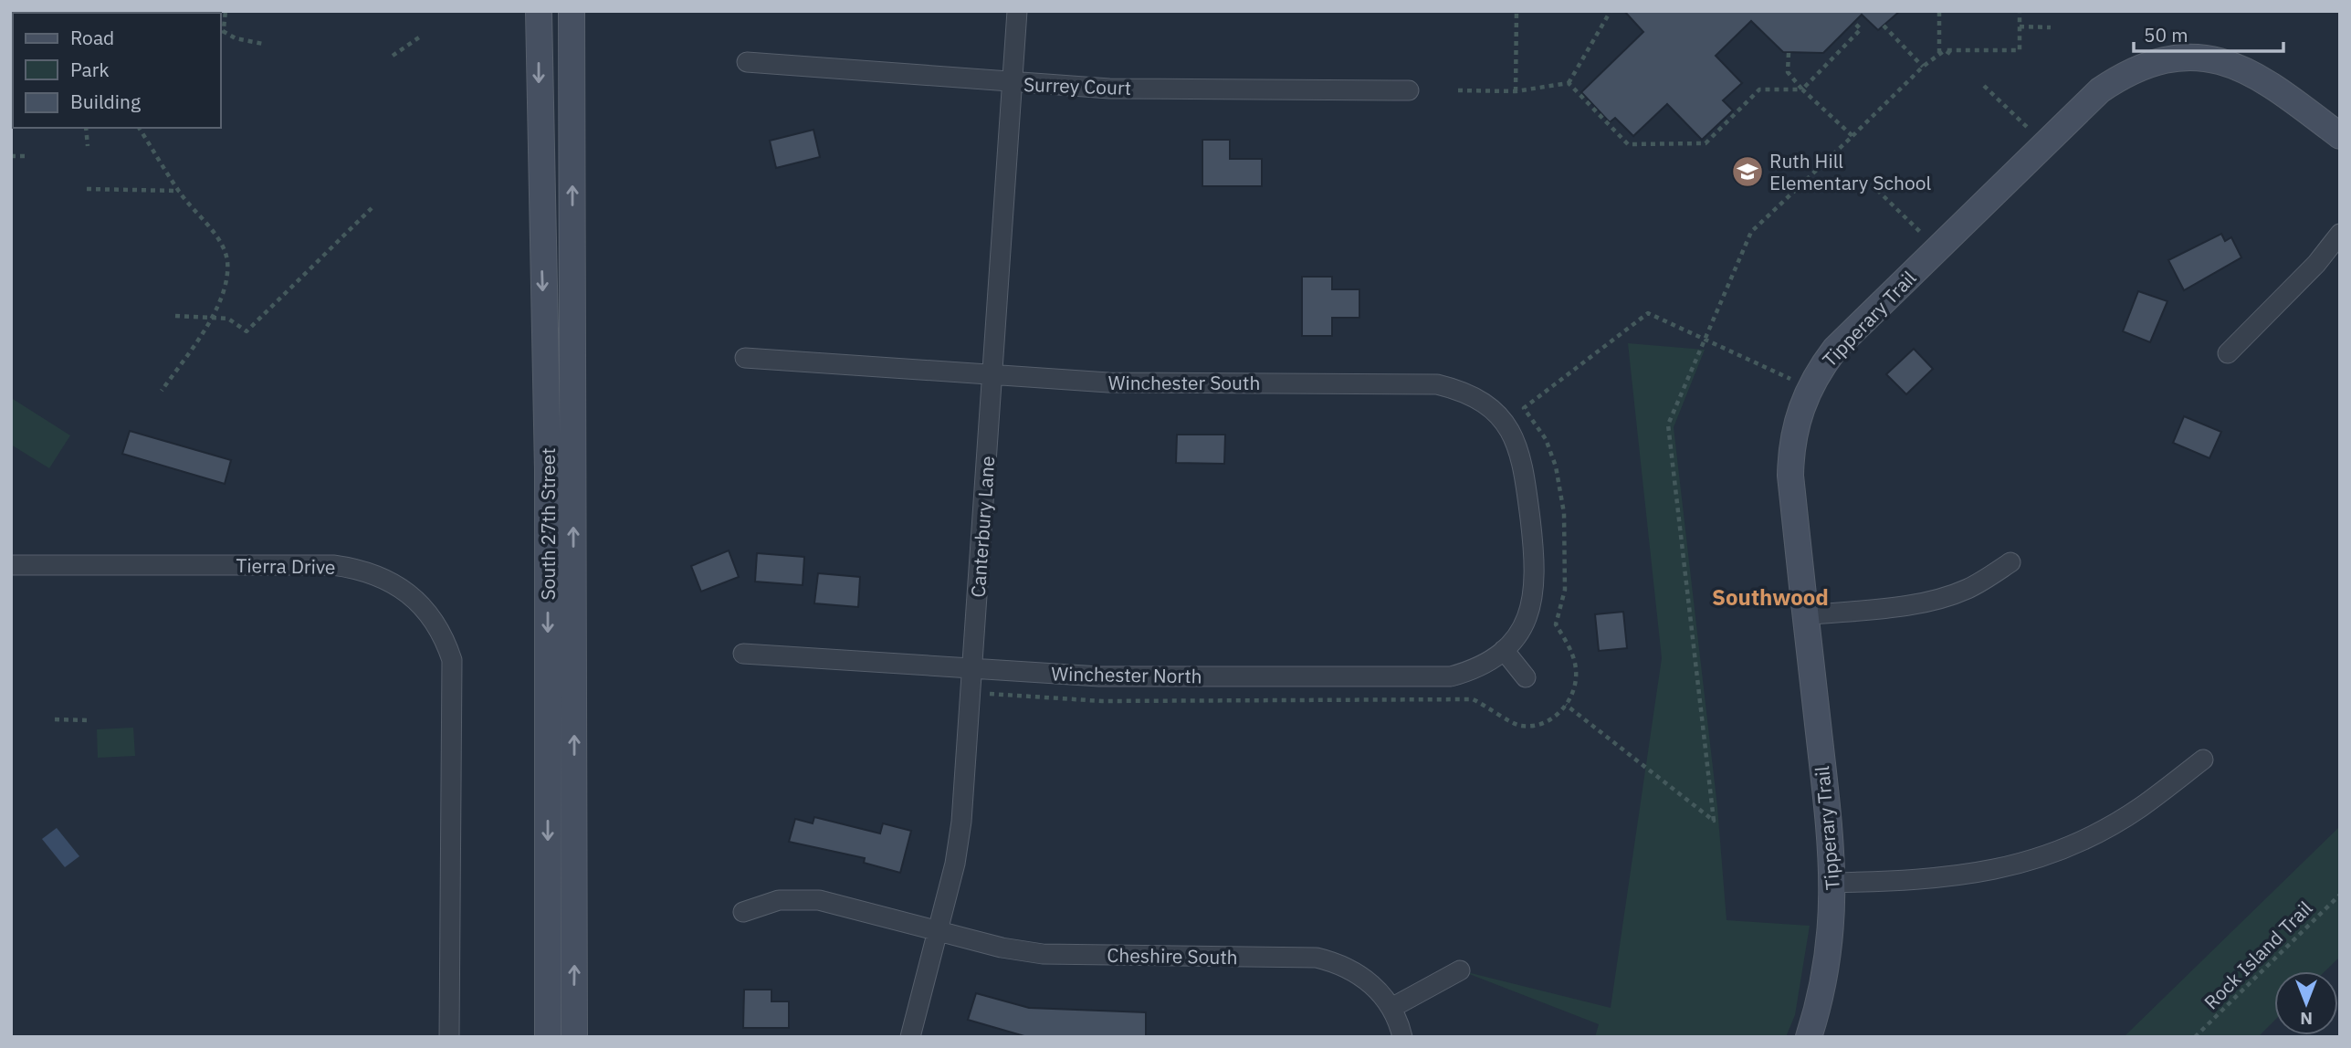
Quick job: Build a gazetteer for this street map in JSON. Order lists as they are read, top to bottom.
{
  "streets": {
    "main road": ["Tipperary Trail", "South 27th Street"],
    "street": [
      "Surrey Court",
      "Winchester South",
      "Canterbury Lane",
      "Tierra Drive",
      "Winchester North",
      "Cheshire South"
    ],
    "path": ["Rock Island Trail"]
  },
  "crossings": [
    ["Surrey Court", "Canterbury Lane"],
    ["Winchester South", "Canterbury Lane"],
    ["Winchester South", "Winchester North"],
    ["Canterbury Lane", "Winchester North"],
    ["Canterbury Lane", "Cheshire South"]
  ],
  "districts": ["Southwood"],
  "places": {
    "school or university": ["Ruth Hill Elementary School"]
  },
  "legend": ["Road", "Park", "Building"],
  "scale_bar": "50 m",
  "north": "bottom"
}
